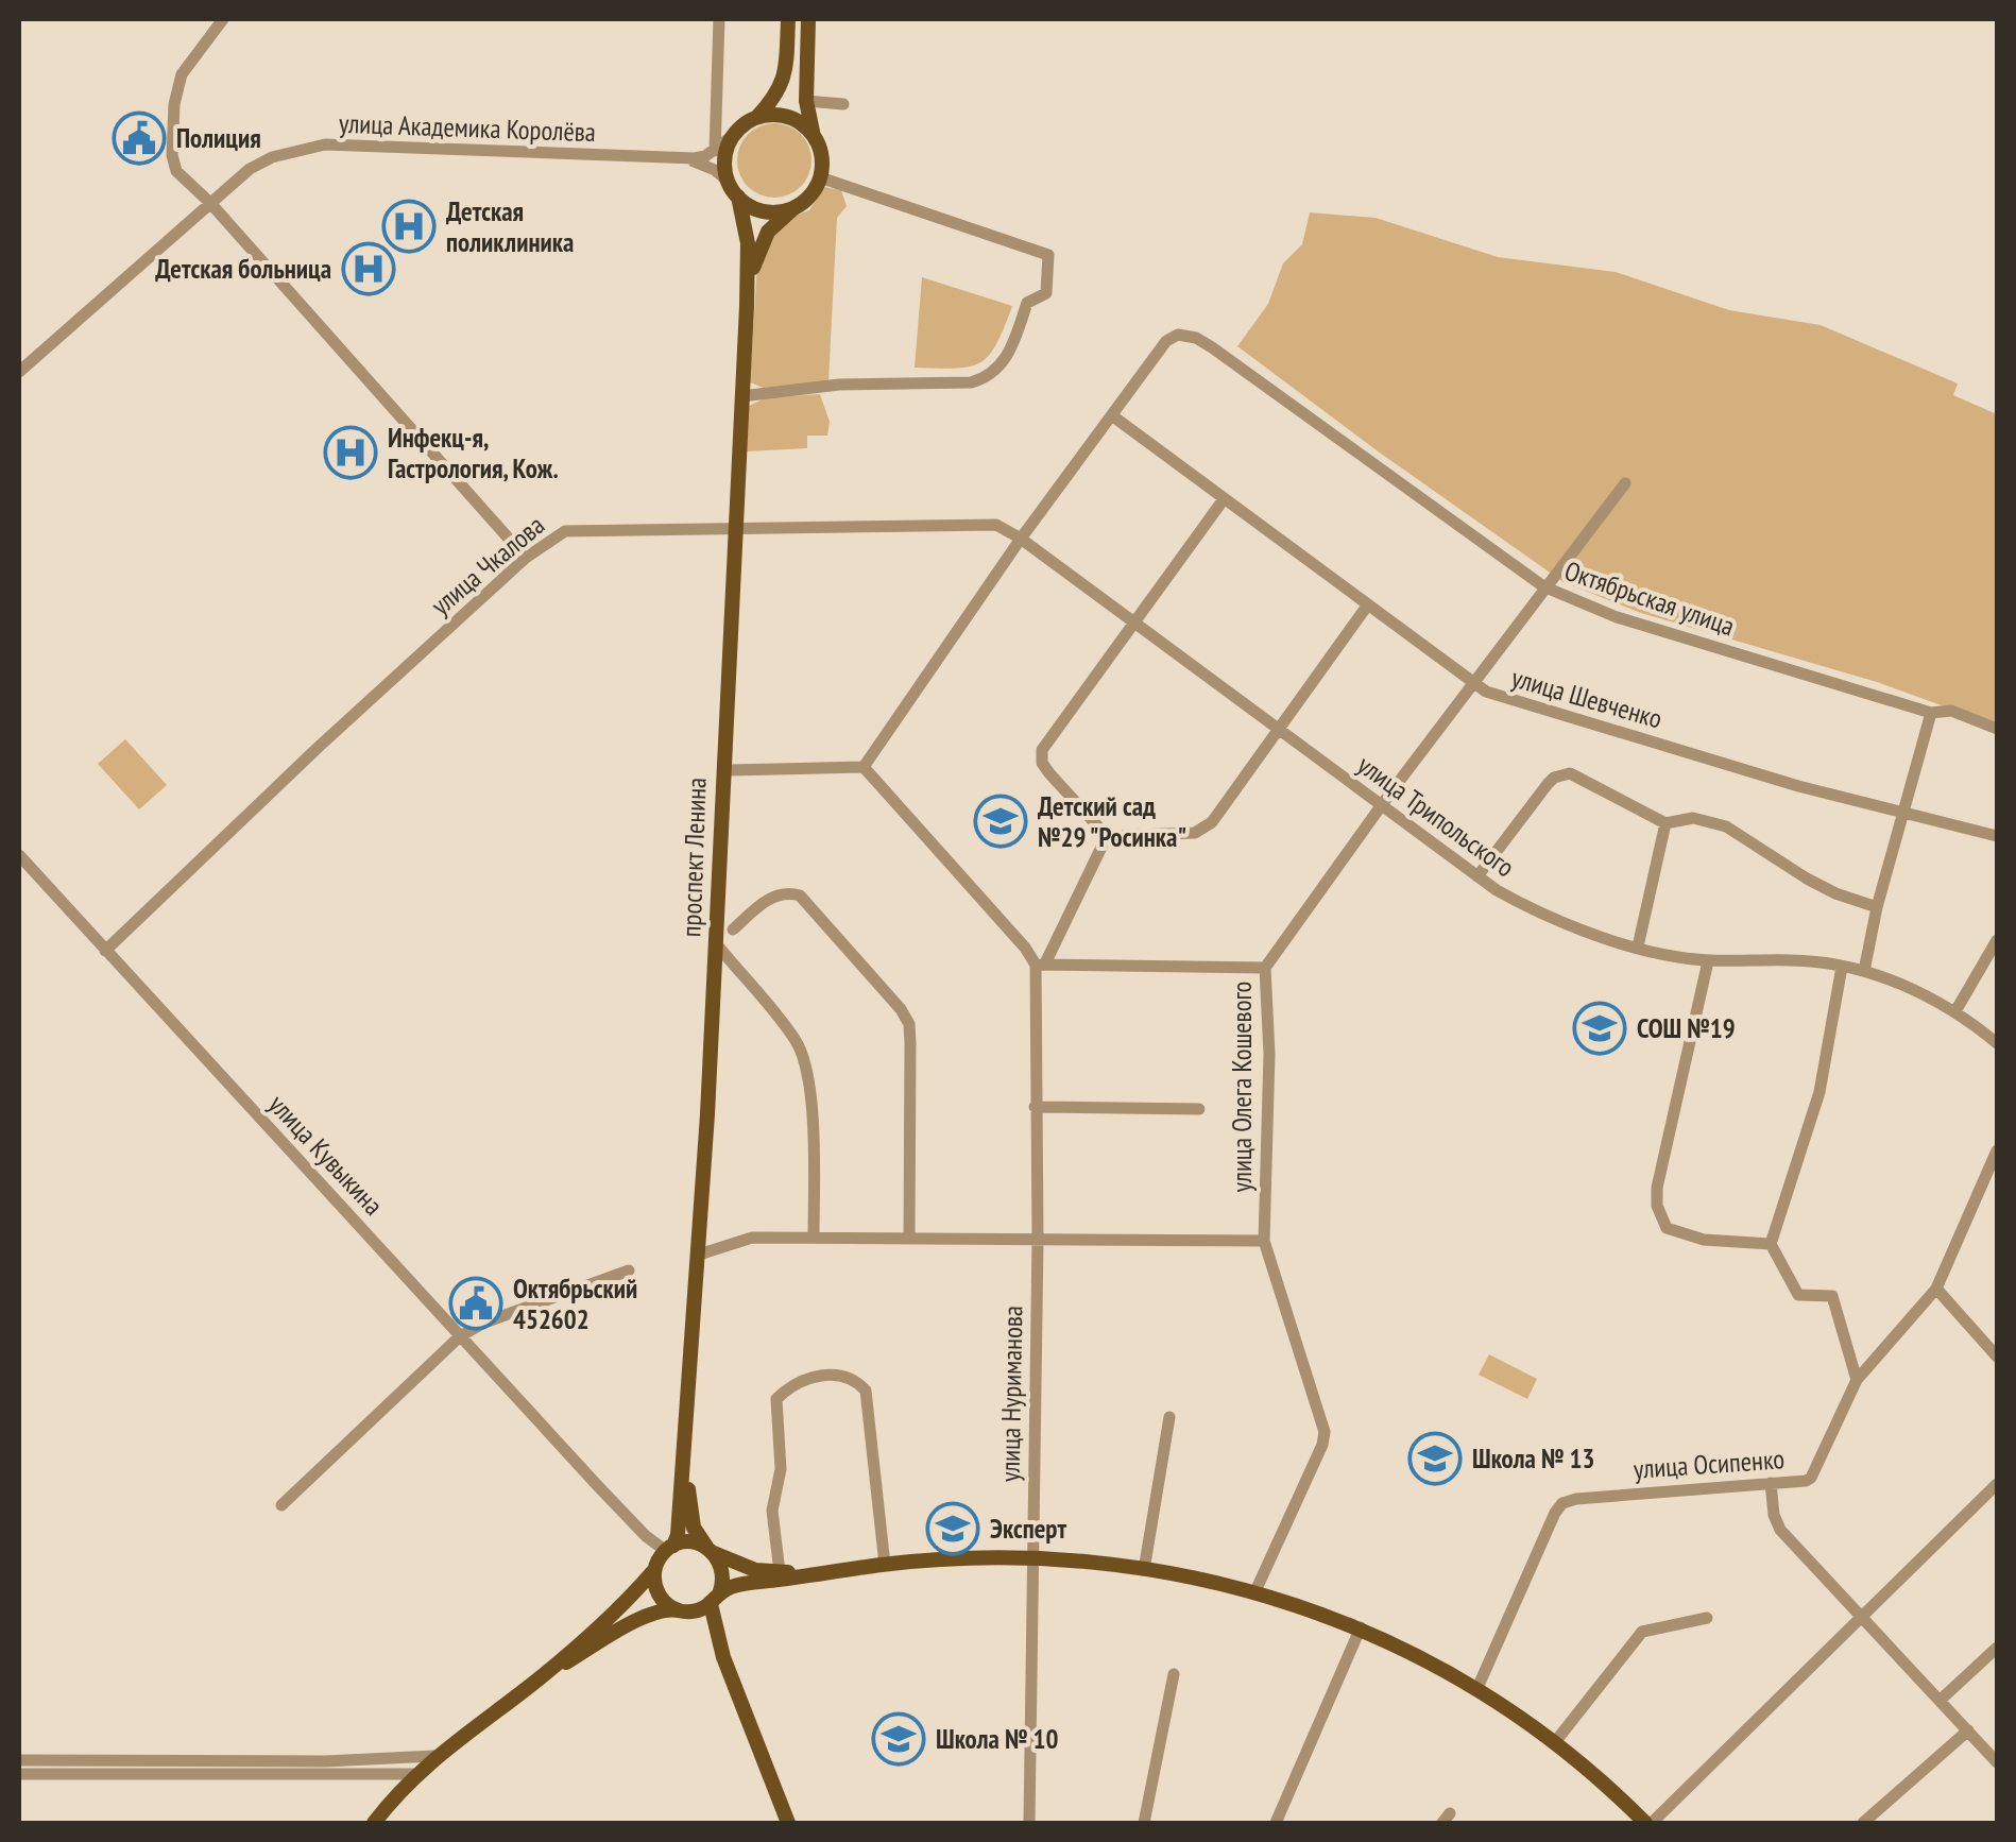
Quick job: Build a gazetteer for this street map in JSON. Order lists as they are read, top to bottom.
{
  "streets": {
    "main road": ["проспект Ленина"],
    "street": [
      "улица Академика Королёва",
      "улица Чкалова",
      "Октябрьская улица",
      "улица Шевченко",
      "улица Трипольского",
      "улица Олега Кошевого",
      "улица Кувыкина",
      "улица Нуриманова",
      "улица Осипенко"
    ]
  },
  "crossings": [
    ["улица Академика Королёва", "проспект Ленина"],
    ["улица Чкалова", "улица Трипольского"],
    ["улица Чкалова", "проспект Ленина"],
    ["улица Чкалова", "улица Кувыкина"],
    ["Октябрьская улица", "улица Шевченко"],
    ["Октябрьская улица", "улица Олега Кошевого"],
    ["улица Шевченко", "улица Олега Кошевого"],
    ["улица Трипольского", "улица Олега Кошевого"],
    ["проспект Ленина", "улица Кувыкина"]
  ],
  "places": {
    "public building": ["Полиция", "Октябрьский 452602"],
    "hospital": ["Детская поликлиника", "Детская больница", "Инфекц-я, Гастрология, Кож."],
    "school or university": [
      "Детский сад №29 \"Росинка\"",
      "СОШ №19",
      "Школа № 13",
      "Эксперт",
      "Школа № 10"
    ]
  }
}
